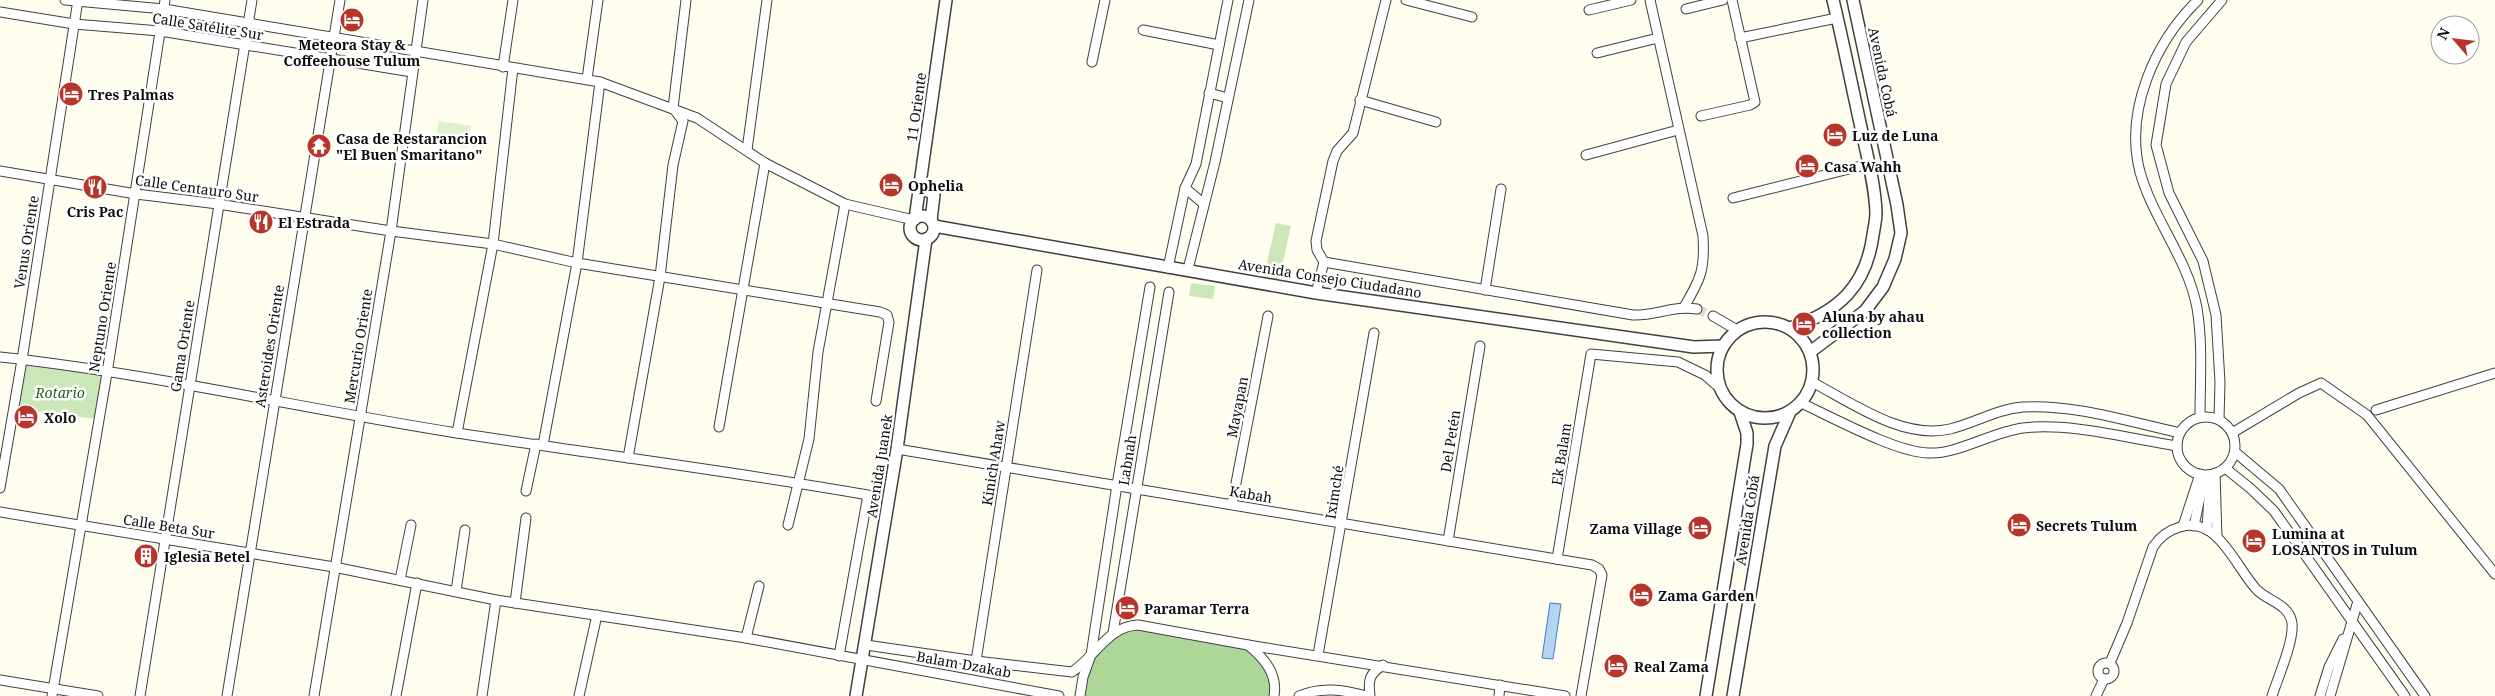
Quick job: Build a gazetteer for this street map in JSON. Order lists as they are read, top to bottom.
{
  "streets": {
    "street": [
      "Calle Satélite Sur",
      "Avenida Cobá",
      "11 Oriente",
      "Calle Centauro Sur",
      "Venus Oriente",
      "Avenida Consejo Ciudadano",
      "Neptuno Oriente",
      "Gama Oriente",
      "Asteroides Oriente",
      "Mercurio Oriente",
      "Mayapan",
      "Del Petén",
      "Ek Balam",
      "Labnah",
      "Kinich Ahaw",
      "Avenida Juanek",
      "Iximché",
      "Kabah",
      "Calle Beta Sur",
      "Balam Dzakab"
    ]
  },
  "crossings": [
    ["Calle Satélite Sur", "11 Oriente"],
    ["Calle Satélite Sur", "Venus Oriente"],
    ["Calle Satélite Sur", "Avenida Consejo Ciudadano"],
    ["Calle Satélite Sur", "Neptuno Oriente"],
    ["Calle Satélite Sur", "Gama Oriente"],
    ["Calle Satélite Sur", "Asteroides Oriente"],
    ["Calle Satélite Sur", "Mercurio Oriente"],
    ["Calle Satélite Sur", "Avenida Juanek"],
    ["Avenida Cobá", "Avenida Consejo Ciudadano"],
    ["Avenida Cobá", "Ek Balam"],
    ["11 Oriente", "Avenida Consejo Ciudadano"],
    ["11 Oriente", "Avenida Juanek"],
    ["Calle Centauro Sur", "Venus Oriente"],
    ["Calle Centauro Sur", "Neptuno Oriente"],
    ["Calle Centauro Sur", "Gama Oriente"],
    ["Calle Centauro Sur", "Asteroides Oriente"],
    ["Calle Centauro Sur", "Mercurio Oriente"],
    ["Avenida Consejo Ciudadano", "Ek Balam"],
    ["Avenida Consejo Ciudadano", "Avenida Juanek"],
    ["Neptuno Oriente", "Calle Beta Sur"],
    ["Gama Oriente", "Calle Beta Sur"],
    ["Asteroides Oriente", "Calle Beta Sur"],
    ["Mercurio Oriente", "Calle Beta Sur"],
    ["Mayapan", "Kabah"],
    ["Del Petén", "Kabah"],
    ["Ek Balam", "Kabah"],
    ["Labnah", "Kabah"],
    ["Kinich Ahaw", "Kabah"],
    ["Avenida Juanek", "Kabah"],
    ["Avenida Juanek", "Balam Dzakab"],
    ["Iximché", "Kabah"],
    ["Calle Beta Sur", "Balam Dzakab"]
  ],
  "parks": ["Rotario"],
  "places": {
    "hotel": [
      "Meteora Stay & Coffeehouse Tulum",
      "Tres Palmas",
      "Luz de Luna",
      "Casa Wahh",
      "Ophelia",
      "Aluna by ahau collection",
      "Xolo",
      "Secrets Tulum",
      "Zama Village",
      "Lumina at LOSANTOS in Tulum",
      "Zama Garden",
      "Paramar Terra",
      "Real Zama"
    ],
    "temple": ["Casa de Restarancion \"El Buen Smaritano\""],
    "restaurant": ["Cris Pac", "El Estrada"],
    "building": ["Iglesia Betel"]
  },
  "north": "top left"
}
